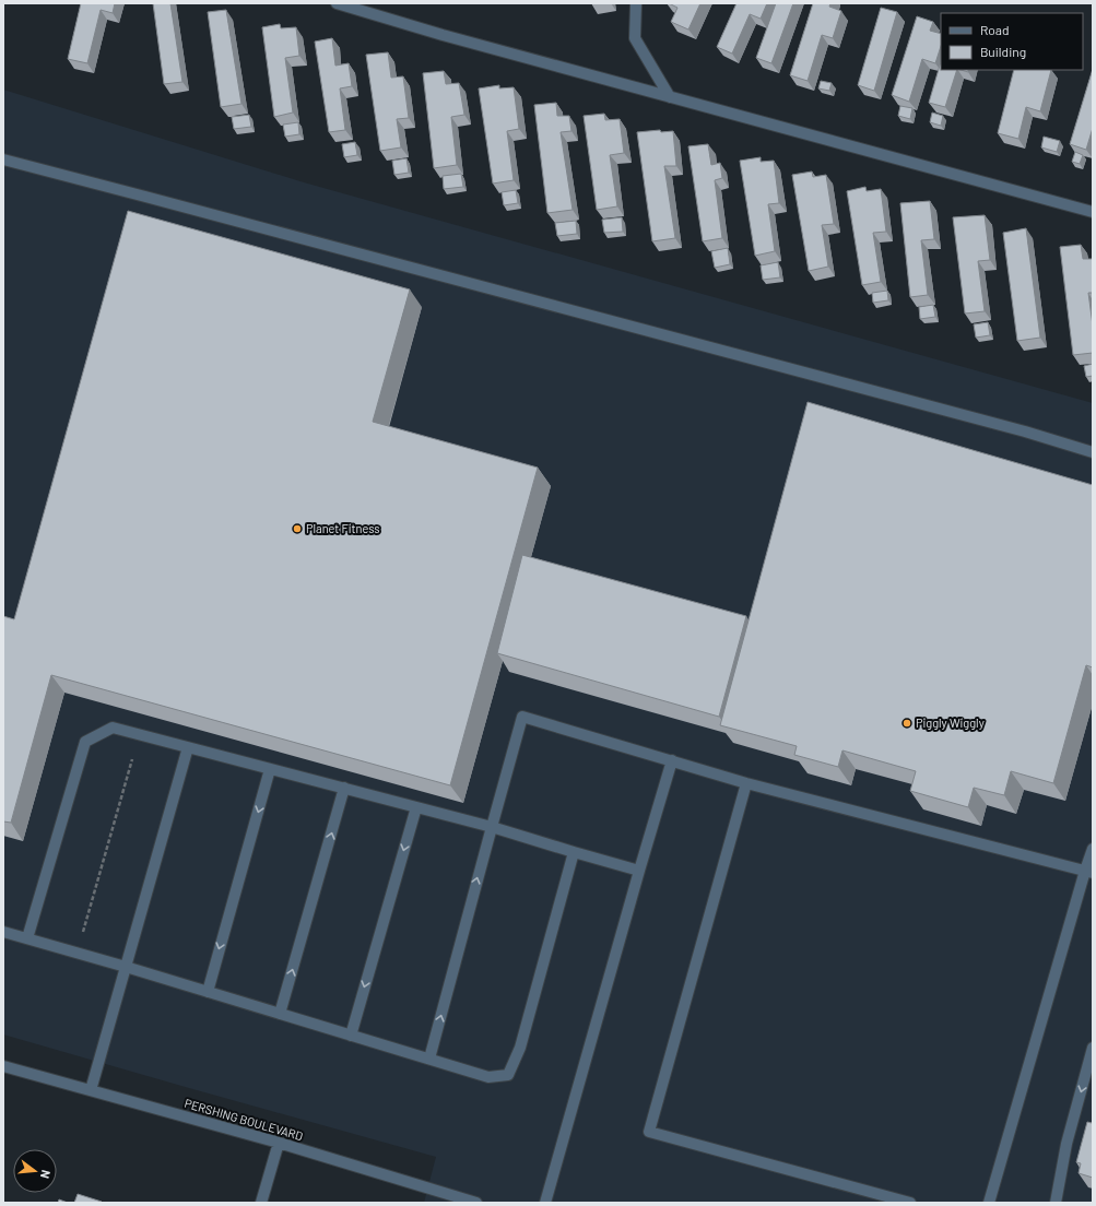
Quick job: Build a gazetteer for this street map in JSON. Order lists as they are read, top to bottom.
{
  "streets": {
    "street": ["PERSHING BOULEVARD"]
  },
  "places": ["Planet Fitness", "Piggly Wiggly"],
  "legend": ["Road", "Building"],
  "north": "right"
}
